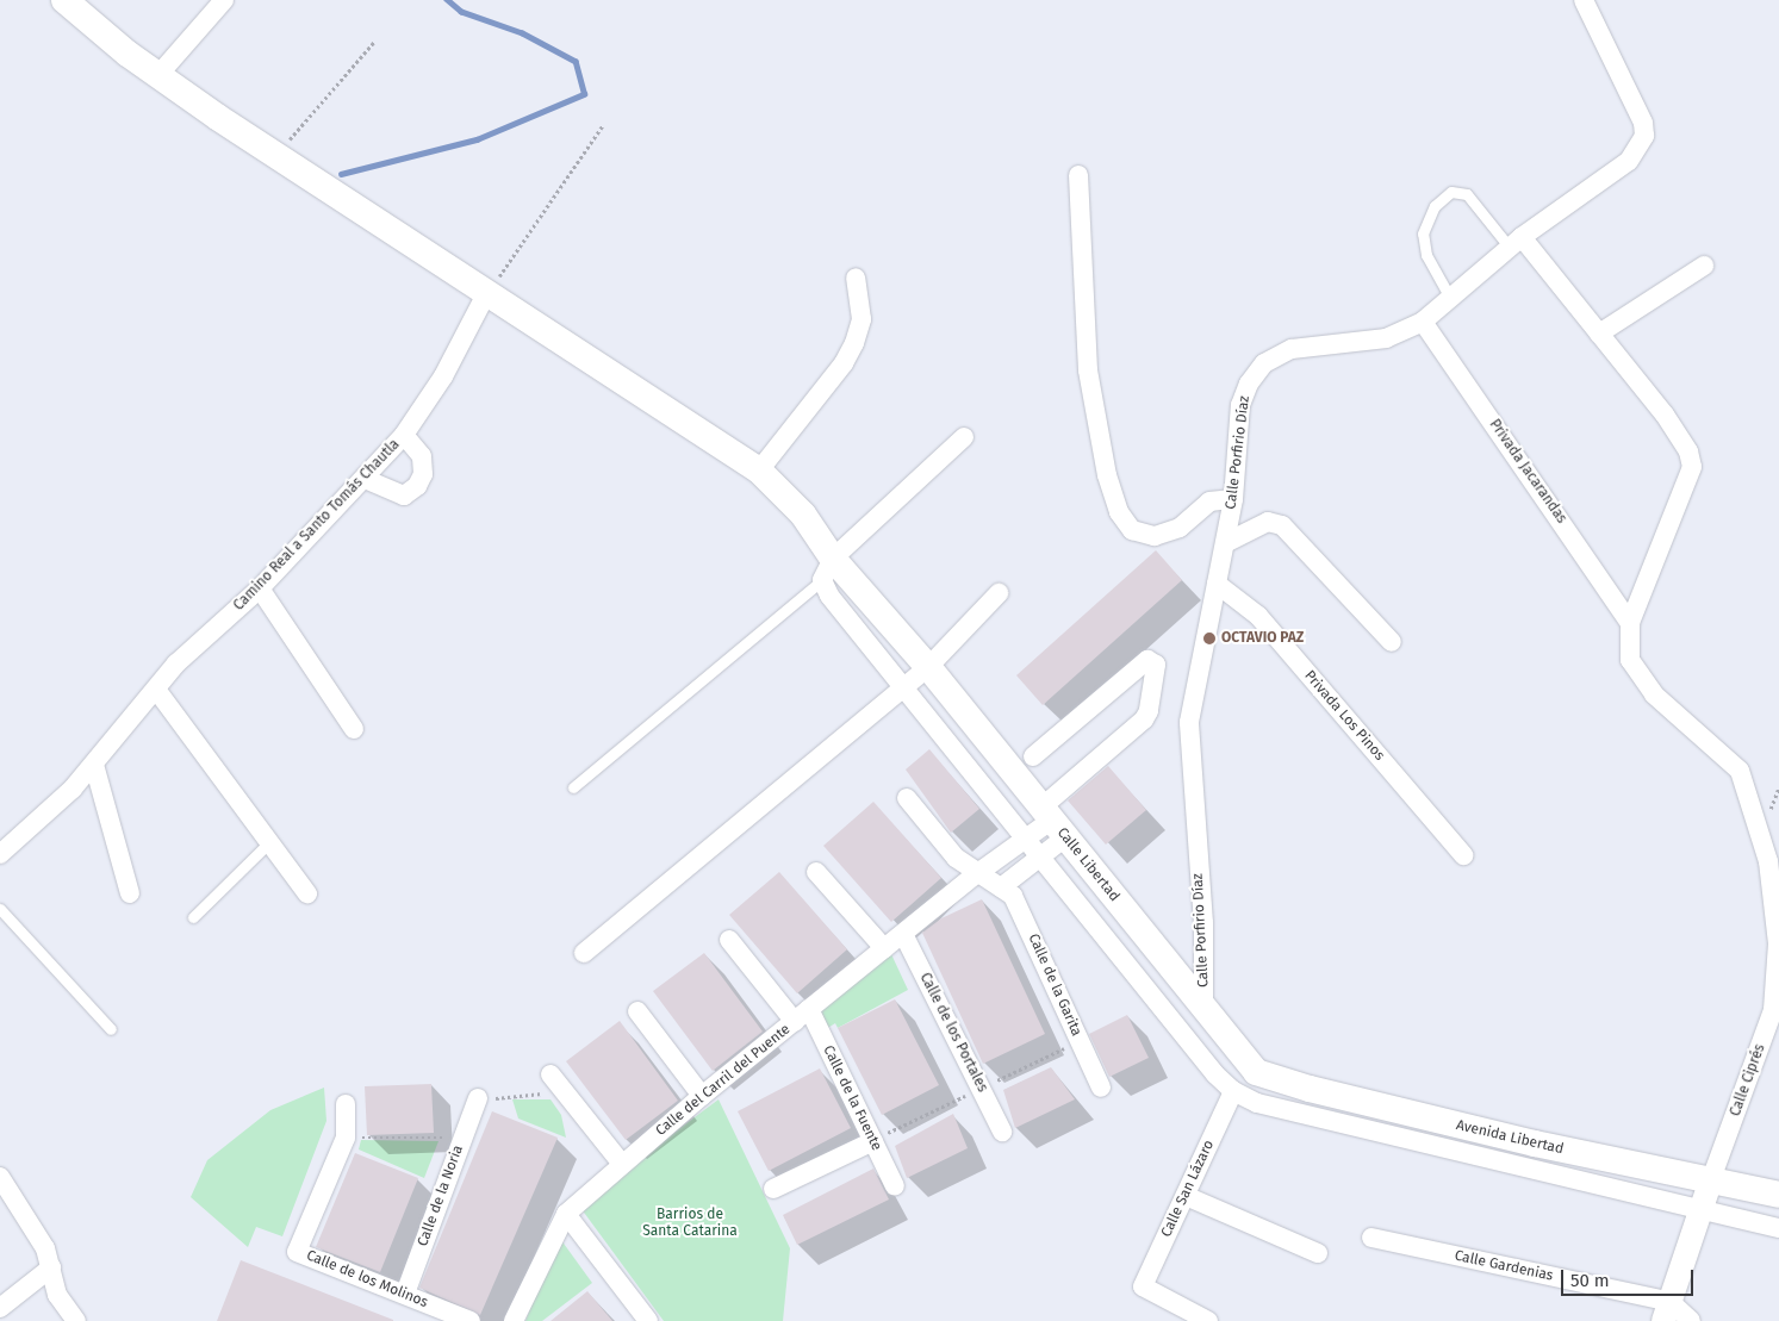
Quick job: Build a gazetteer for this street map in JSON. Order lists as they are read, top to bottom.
{
  "streets": {
    "main road": ["Calle Libertad", "Avenida Libertad"],
    "street": [
      "Calle Porfirio Díaz",
      "Privada Jacarandas",
      "Camino Real a Santo Tomás Chautla",
      "Privada Los Pinos",
      "Calle de la Garita",
      "Calle de los Portales",
      "Calle del Carril del Puente",
      "Calle Ciprés",
      "Calle de la Fuente",
      "Calle San Lázaro",
      "Calle de la Noria",
      "Calle Gardenias",
      "Calle de los Molinos"
    ]
  },
  "crossings": [
    ["Calle Porfirio Díaz", "Privada Jacarandas"],
    ["Calle Porfirio Díaz", "Privada Los Pinos"],
    ["Calle Porfirio Díaz", "Calle Libertad"],
    ["Privada Jacarandas", "Calle Ciprés"],
    ["Camino Real a Santo Tomás Chautla", "Calle Libertad"],
    ["Calle Libertad", "Calle del Carril del Puente"],
    ["Calle Libertad", "Avenida Libertad"],
    ["Calle de los Portales", "Calle del Carril del Puente"],
    ["Calle del Carril del Puente", "Calle de la Fuente"],
    ["Calle Ciprés", "Avenida Libertad"],
    ["Calle Ciprés", "Calle Gardenias"],
    ["Calle de la Noria", "Calle de los Molinos"]
  ],
  "parks": ["Barrios de Santa Catarina"],
  "places": ["OCTAVIO PAZ"],
  "scale_bar": "50 m"
}
